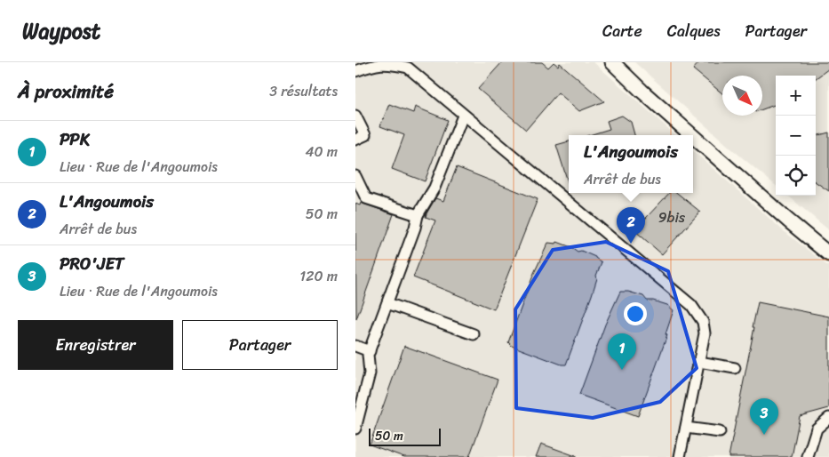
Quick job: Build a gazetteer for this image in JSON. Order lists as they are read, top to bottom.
{
  "house_numbers": ["9bis"],
  "scale_bar": "50 m",
  "north": "bottom right",
  "page": {
    "header": "Waypost",
    "nav": ["Carte", "Calques", "Partager"],
    "heading": ["À proximité", "3 résultats"],
    "map_buttons": ["+", "−"],
    "list": [
      {
        "mark": "1",
        "name": "PPK",
        "note": "Lieu · Rue de l'Angoumois",
        "value": "40 m"
      },
      {
        "mark": "2",
        "name": "L'Angoumois",
        "note": "Arrêt de bus",
        "value": "50 m"
      },
      {
        "mark": "3",
        "name": "PRO'JET",
        "note": "Lieu · Rue de l'Angoumois",
        "value": "120 m"
      }
    ],
    "popup": ["L'Angoumois", "Arrêt de bus"],
    "pins": ["2", "1", "3"],
    "buttons": ["Enregistrer", "Partager"],
    "scale": "50 m"
  }
}
